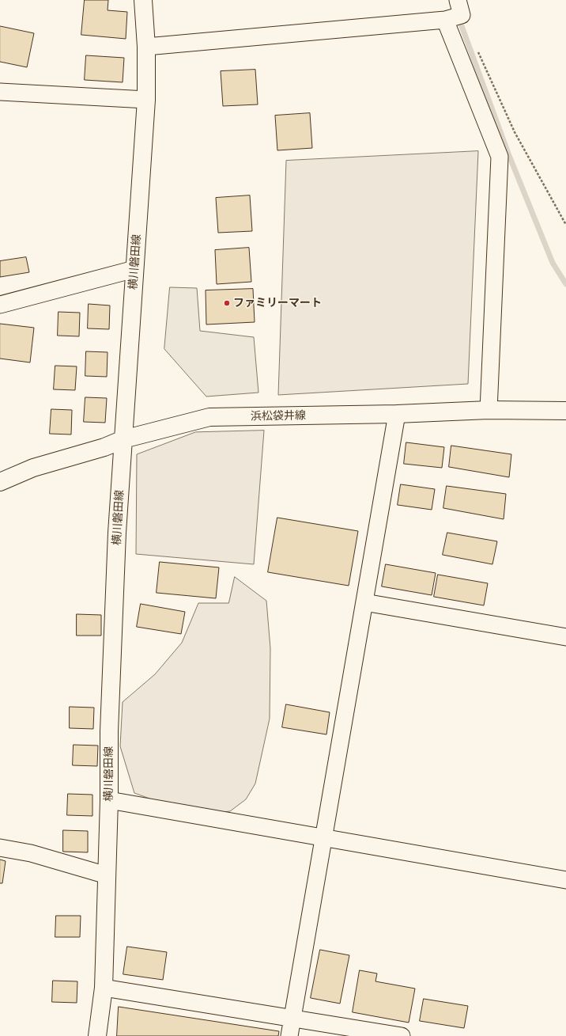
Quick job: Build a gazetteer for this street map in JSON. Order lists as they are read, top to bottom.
{
  "streets": {
    "main road": ["横川磐田線", "浜松袋井線"]
  },
  "crossings": [
    ["横川磐田線", "浜松袋井線"]
  ],
  "places": ["ファミリーマート"]
}
